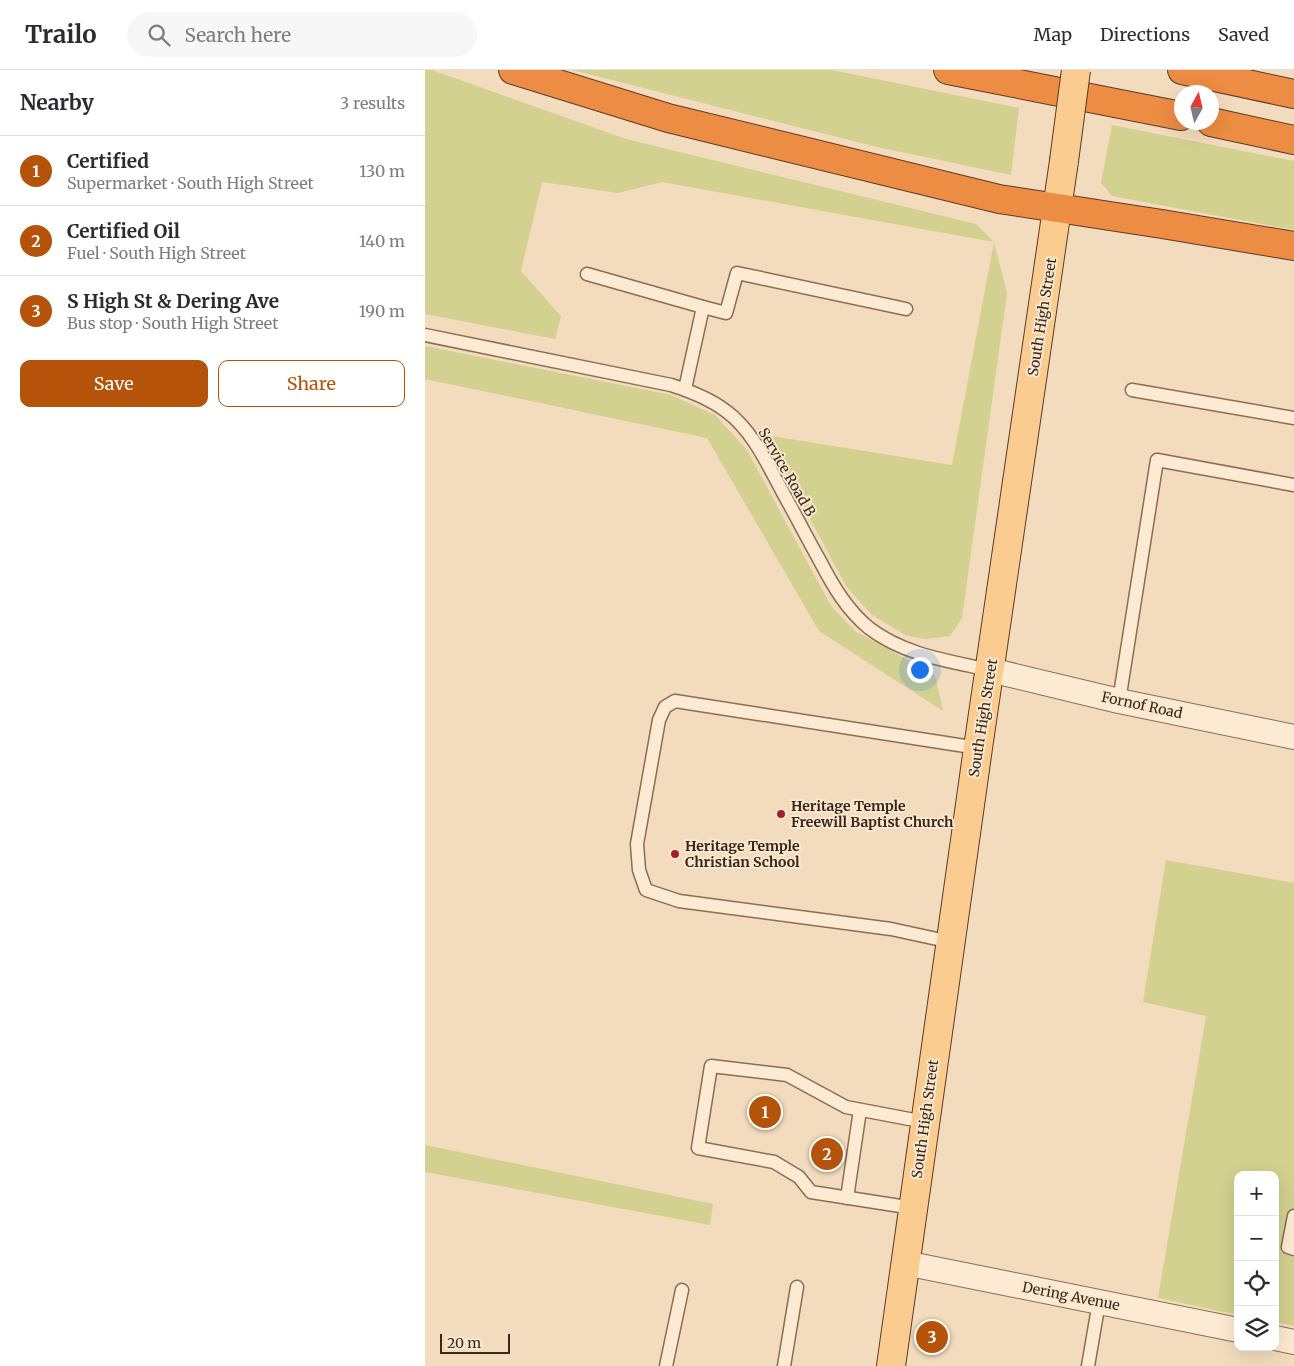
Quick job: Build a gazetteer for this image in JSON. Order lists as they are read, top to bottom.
{
  "streets": {
    "main road": ["South High Street"],
    "street": ["Fornof Road", "Dering Avenue"],
    "lane": ["Service Road B"]
  },
  "crossings": [
    ["South High Street", "Service Road B"],
    ["South High Street", "Fornof Road"],
    ["South High Street", "Dering Avenue"],
    ["Service Road B", "Fornof Road"]
  ],
  "places": ["Heritage Temple Freewill Baptist Church", "Heritage Temple Christian School"],
  "scale_bar": "20 m",
  "north": "top",
  "page": {
    "header": "Trailo",
    "search": "Search here",
    "nav": ["Map", "Directions", "Saved"],
    "heading": ["Nearby", "3 results"],
    "list": [
      {
        "mark": "1",
        "name": "Certified",
        "note": "Supermarket · South High Street",
        "value": "130 m"
      },
      {
        "mark": "2",
        "name": "Certified Oil",
        "note": "Fuel · South High Street",
        "value": "140 m"
      },
      {
        "mark": "3",
        "name": "S High St & Dering Ave",
        "note": "Bus stop · South High Street",
        "value": "190 m"
      }
    ],
    "buttons": ["Save", "Share"],
    "pins": ["1", "2", "3"],
    "map_buttons": ["+", "−"],
    "scale": "20 m"
  }
}
